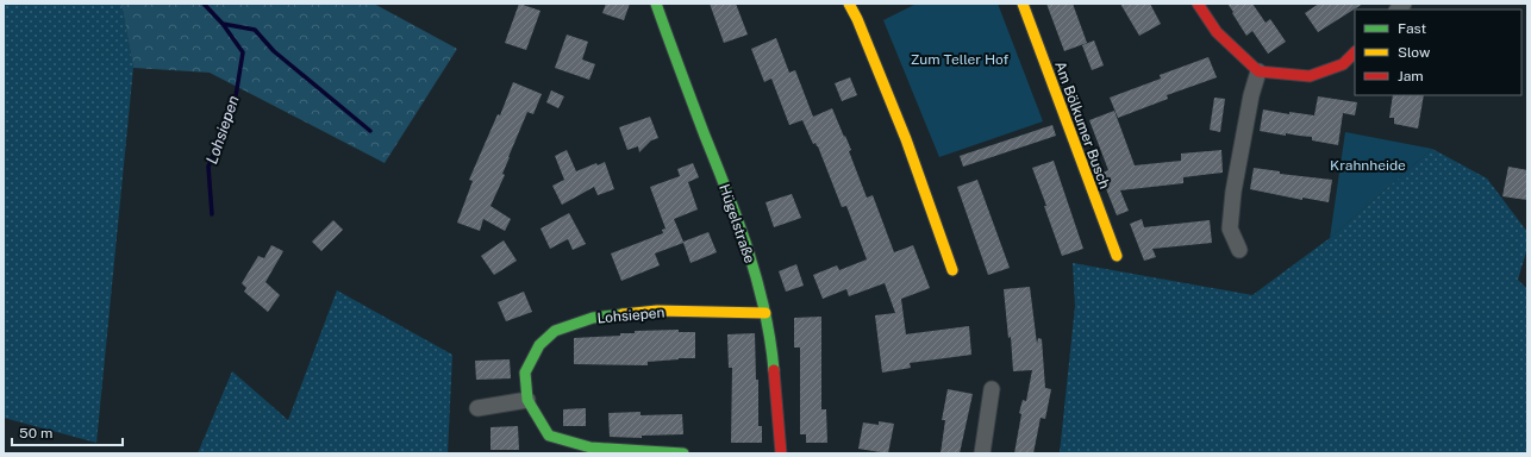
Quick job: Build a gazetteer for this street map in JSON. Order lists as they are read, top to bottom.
{
  "streets": {
    "street": ["Am Bölkumer Busch", "Hügelstraße", "Lohsiepen"]
  },
  "crossings": [
    ["Hügelstraße", "Lohsiepen"]
  ],
  "water": ["Lohsiepen"],
  "parks": ["Zum Teller Hof", "Krahnheide"],
  "legend": ["Fast", "Slow", "Jam"],
  "scale_bar": "50 m"
}
